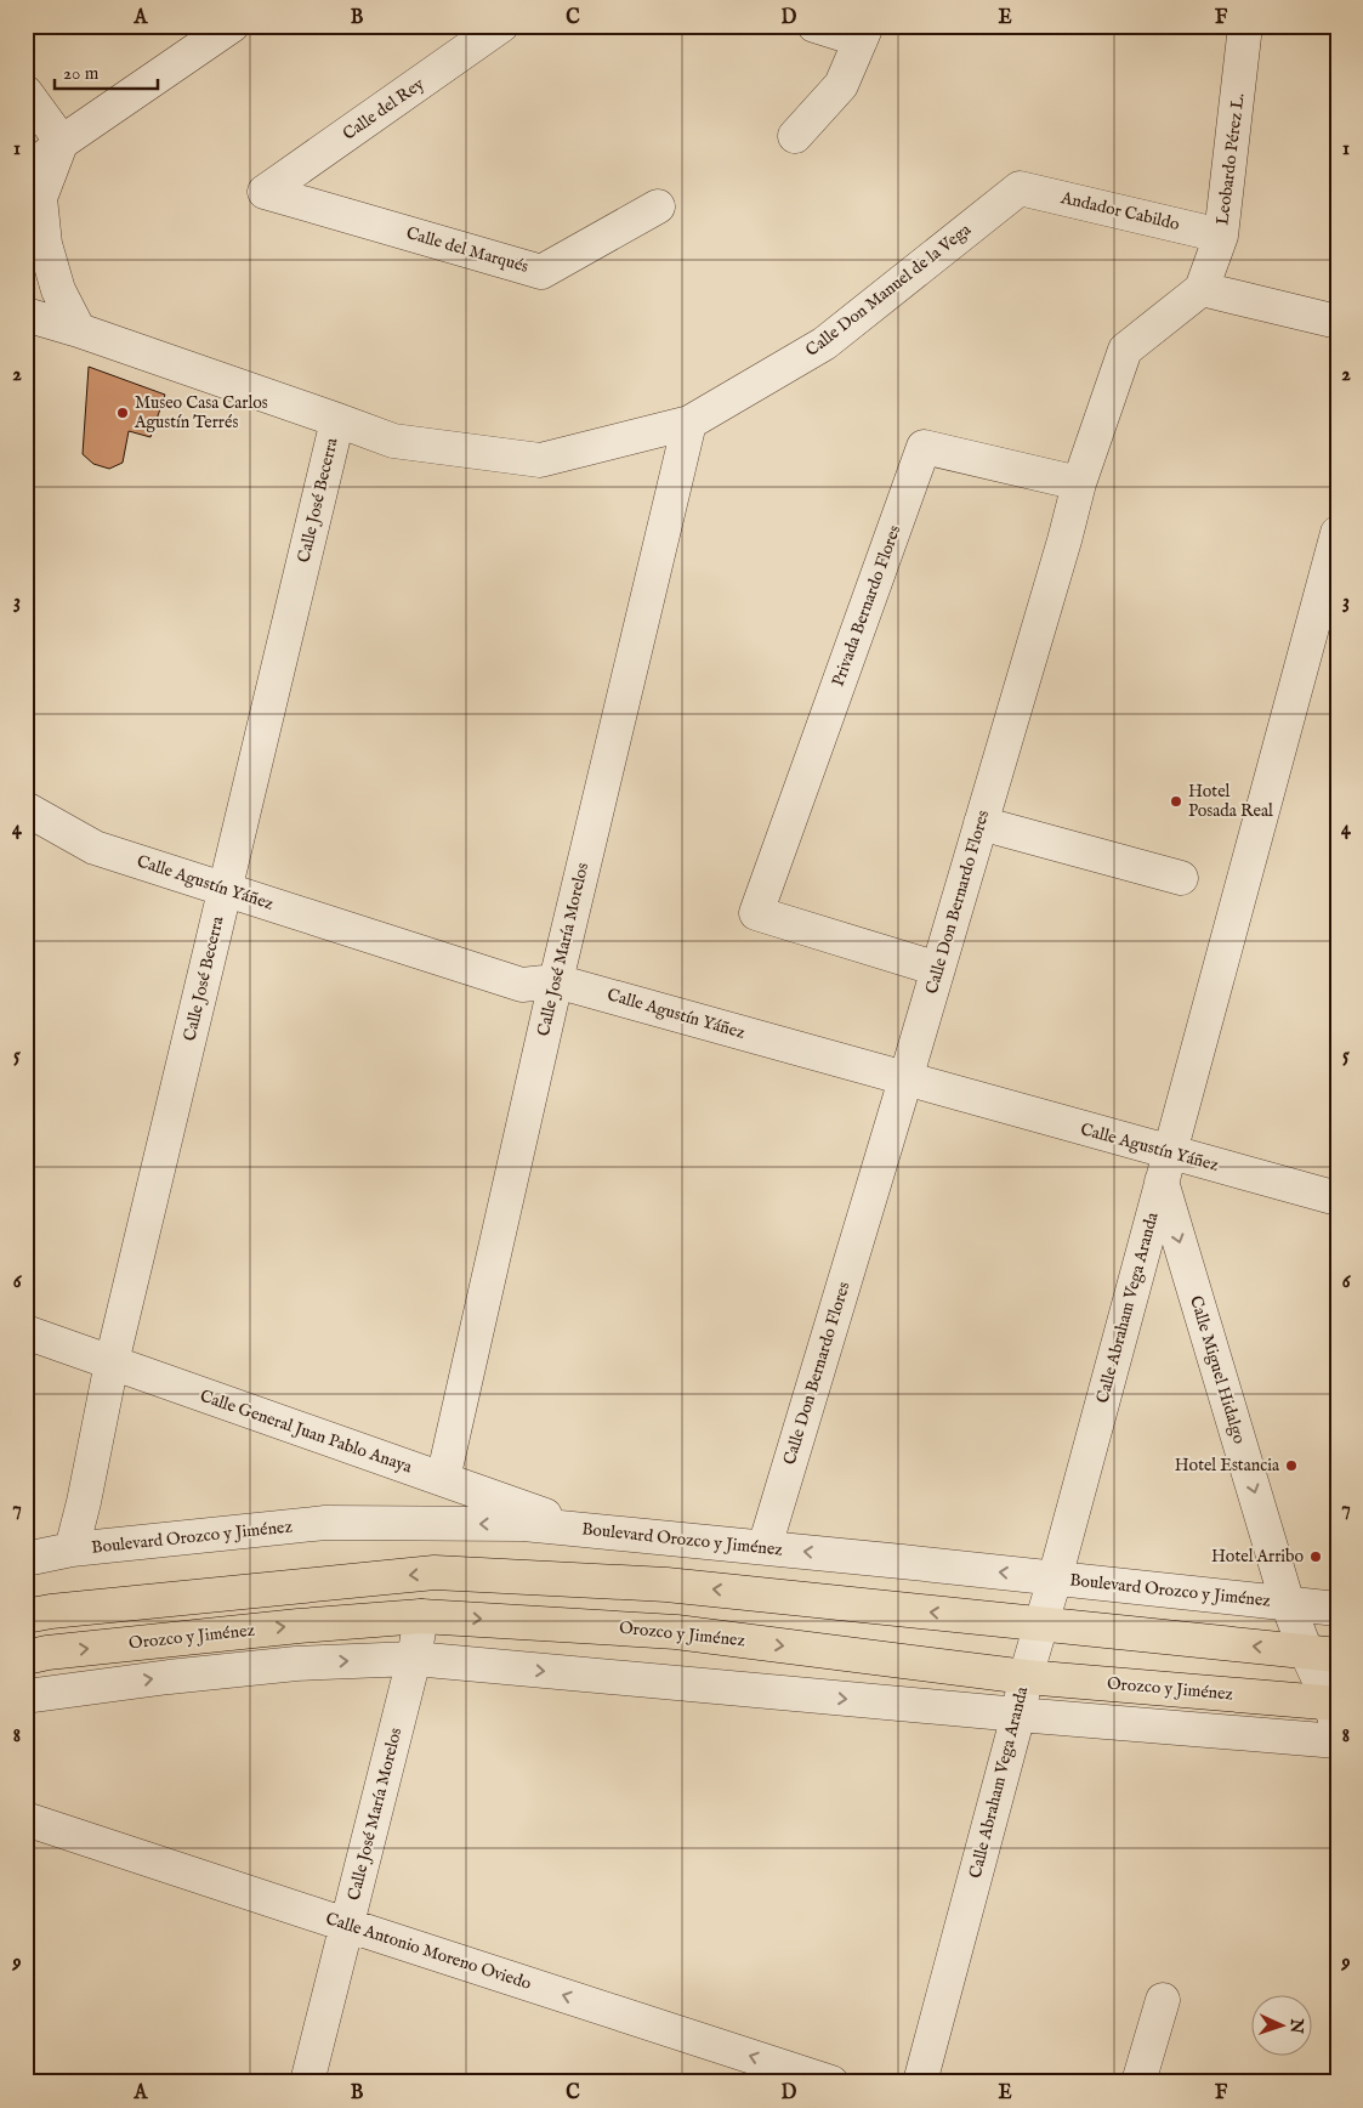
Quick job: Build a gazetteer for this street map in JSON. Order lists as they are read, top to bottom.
{
  "streets": {
    "highway": ["Orozco y Jiménez"],
    "street": [
      "Calle del Rey",
      "Leobardo Pérez L.",
      "Andador Cabildo",
      "Calle del Marqués",
      "Calle Don Manuel de la Vega",
      "Calle José Becerra",
      "Privada Bernardo Flores",
      "Calle Agustín Yáñez",
      "Calle Don Bernardo Flores",
      "Calle José María Morelos",
      "Calle Abraham Vega Aranda",
      "Calle Miguel Hidalgo",
      "Calle General Juan Pablo Anaya",
      "Boulevard Orozco y Jiménez",
      "Calle Antonio Moreno Oviedo"
    ]
  },
  "crossings": [
    ["Calle del Rey", "Calle del Marqués"],
    ["Leobardo Pérez L.", "Andador Cabildo"],
    ["Leobardo Pérez L.", "Calle Don Bernardo Flores"],
    ["Andador Cabildo", "Calle Don Manuel de la Vega"],
    ["Calle Don Manuel de la Vega", "Calle José Becerra"],
    ["Calle Don Manuel de la Vega", "Calle José María Morelos"],
    ["Calle José Becerra", "Calle Agustín Yáñez"],
    ["Calle José Becerra", "Calle General Juan Pablo Anaya"],
    ["Calle José Becerra", "Boulevard Orozco y Jiménez"],
    ["Privada Bernardo Flores", "Calle Don Bernardo Flores"],
    ["Calle Agustín Yáñez", "Calle Don Bernardo Flores"],
    ["Calle Agustín Yáñez", "Calle José María Morelos"],
    ["Calle Agustín Yáñez", "Calle Abraham Vega Aranda"],
    ["Calle Agustín Yáñez", "Calle Miguel Hidalgo"],
    ["Calle Don Bernardo Flores", "Boulevard Orozco y Jiménez"],
    ["Calle José María Morelos", "Calle General Juan Pablo Anaya"],
    ["Calle José María Morelos", "Orozco y Jiménez"],
    ["Calle José María Morelos", "Calle Antonio Moreno Oviedo"],
    ["Calle Abraham Vega Aranda", "Calle Miguel Hidalgo"],
    ["Calle Abraham Vega Aranda", "Boulevard Orozco y Jiménez"],
    ["Calle Abraham Vega Aranda", "Orozco y Jiménez"],
    ["Calle Miguel Hidalgo", "Boulevard Orozco y Jiménez"],
    ["Calle Miguel Hidalgo", "Orozco y Jiménez"],
    ["Calle General Juan Pablo Anaya", "Boulevard Orozco y Jiménez"]
  ],
  "one_way": ["Calle Miguel Hidalgo", "Calle Antonio Moreno Oviedo"],
  "places": [
    "Museo Casa Carlos Agustín Terrés",
    "Hotel Posada Real",
    "Hotel Estancia",
    "Hotel Arribo"
  ],
  "scale_bar": "20 m",
  "north": "right",
  "grid": {
    "columns": [
      "A",
      "B",
      "C",
      "D",
      "E",
      "F"
    ],
    "rows": [
      "1",
      "2",
      "3",
      "4",
      "5",
      "6",
      "7",
      "8",
      "9"
    ]
  }
}
